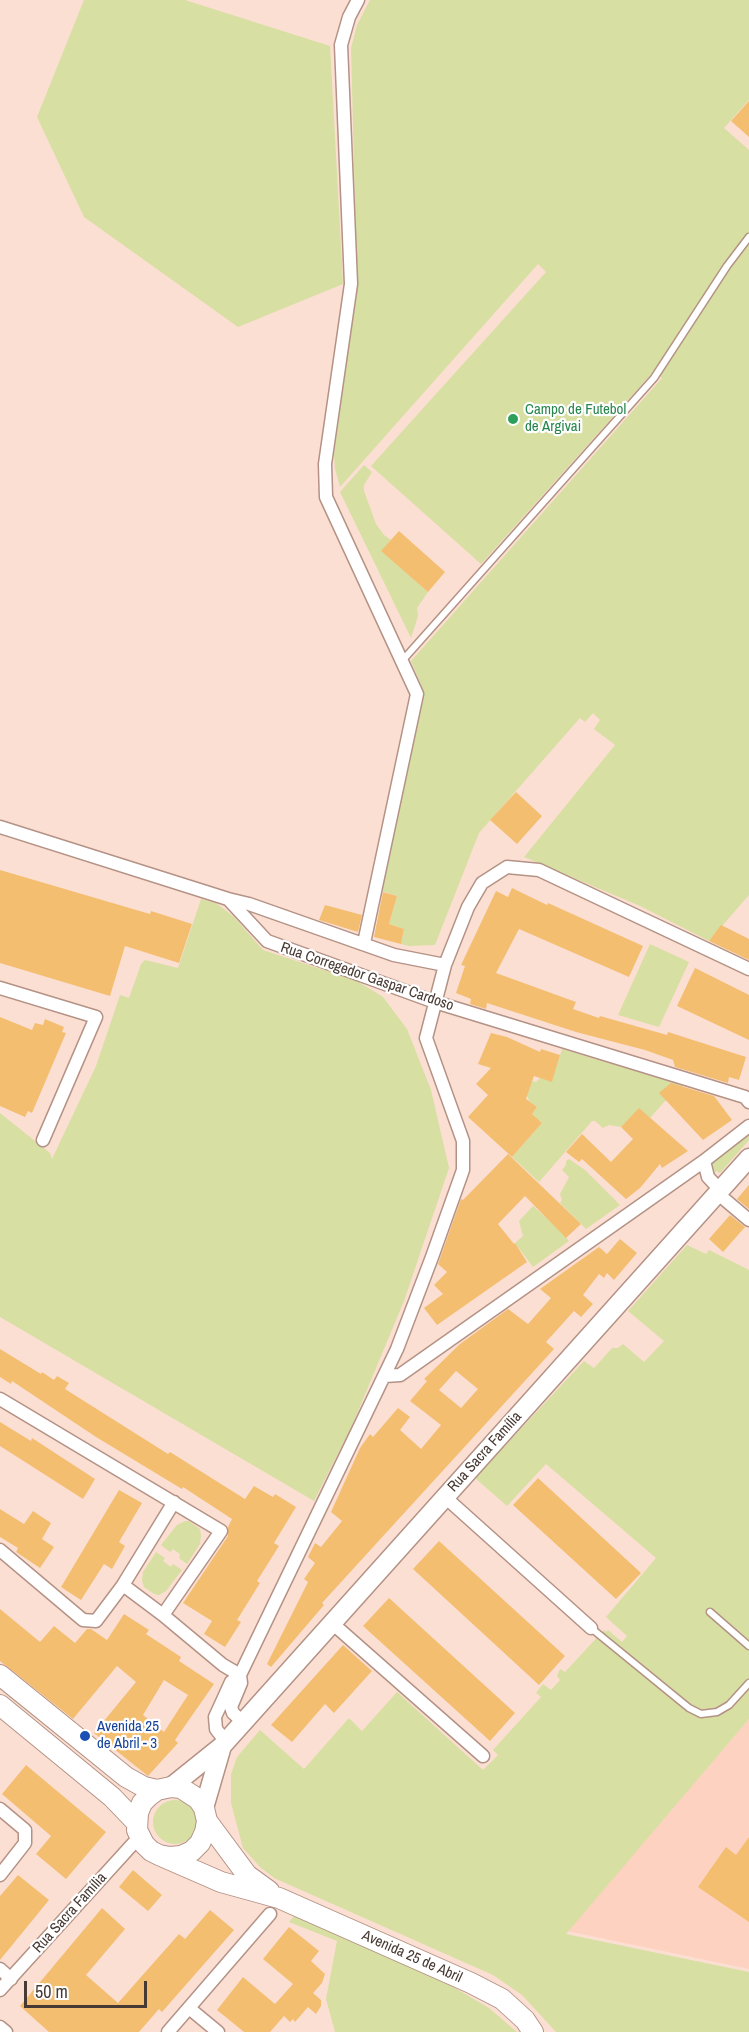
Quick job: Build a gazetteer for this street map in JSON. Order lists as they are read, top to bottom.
{
  "streets": {
    "main road": ["Avenida 25 de Abril"],
    "street": ["Rua Corregedor Gaspar Cardoso", "Rua Sacra Família"]
  },
  "crossings": [
    ["Rua Sacra Família", "Avenida 25 de Abril"]
  ],
  "places": ["Campo de Futebol de Argivai", "Avenida 25 de Abril - 3"],
  "scale_bar": "50 m"
}
